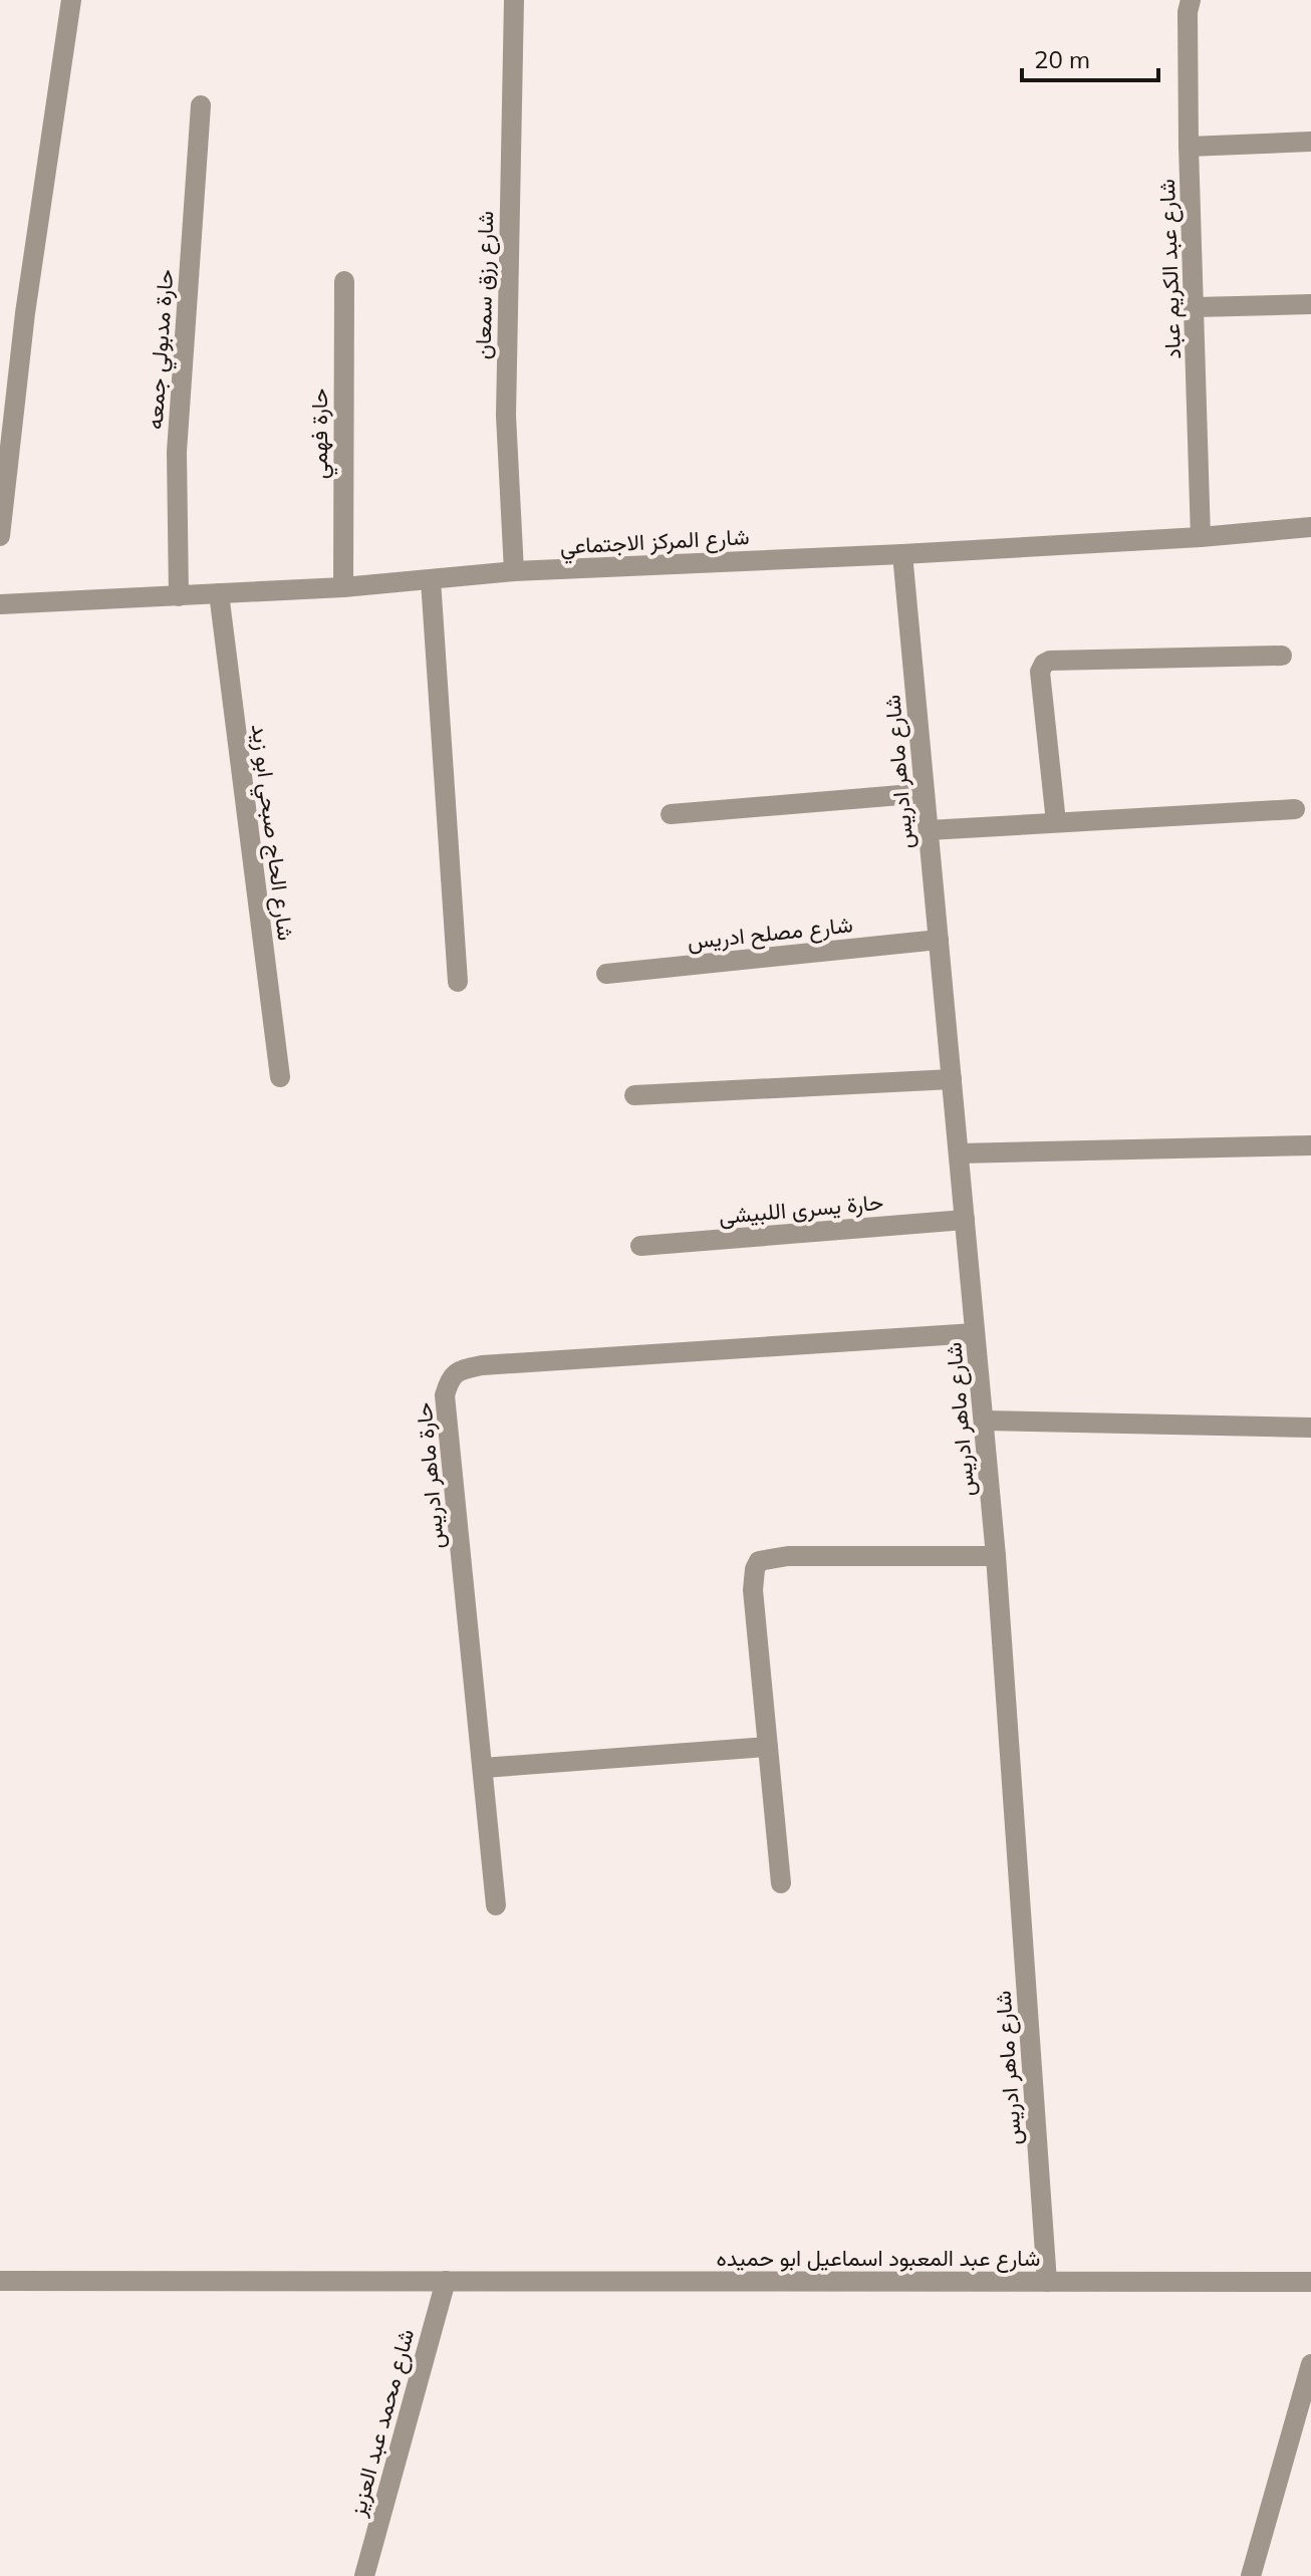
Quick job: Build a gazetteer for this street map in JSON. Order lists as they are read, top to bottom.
{
  "streets": {
    "street": [
      "شارع عبد الكريم عباد",
      "شارع رزق سمعان",
      "حارة مدبولي جمعه",
      "حارة فهمي",
      "شارع المركز الاجتماعي",
      "شارع ماهر ادريس",
      "شارع الحاج صبحي ابو زيد",
      "شارع مصلح ادريس",
      "حارة يسرى اللبيشى",
      "حارة ماهر ادريس",
      "شارع عبد المعبود اسماعيل ابو حميده",
      "شارع محمد عبد العزيز"
    ]
  },
  "crossings": [
    ["شارع عبد الكريم عباد", "شارع المركز الاجتماعي"],
    ["شارع رزق سمعان", "شارع المركز الاجتماعي"],
    ["حارة مدبولي جمعه", "شارع المركز الاجتماعي"],
    ["حارة فهمي", "شارع المركز الاجتماعي"],
    ["شارع المركز الاجتماعي", "شارع ماهر ادريس"],
    ["شارع المركز الاجتماعي", "شارع الحاج صبحي ابو زيد"],
    ["شارع ماهر ادريس", "شارع مصلح ادريس"],
    ["شارع ماهر ادريس", "حارة يسرى اللبيشى"],
    ["شارع ماهر ادريس", "حارة ماهر ادريس"],
    ["شارع ماهر ادريس", "شارع عبد المعبود اسماعيل ابو حميده"],
    ["شارع عبد المعبود اسماعيل ابو حميده", "شارع محمد عبد العزيز"]
  ],
  "scale_bar": "20 m"
}
